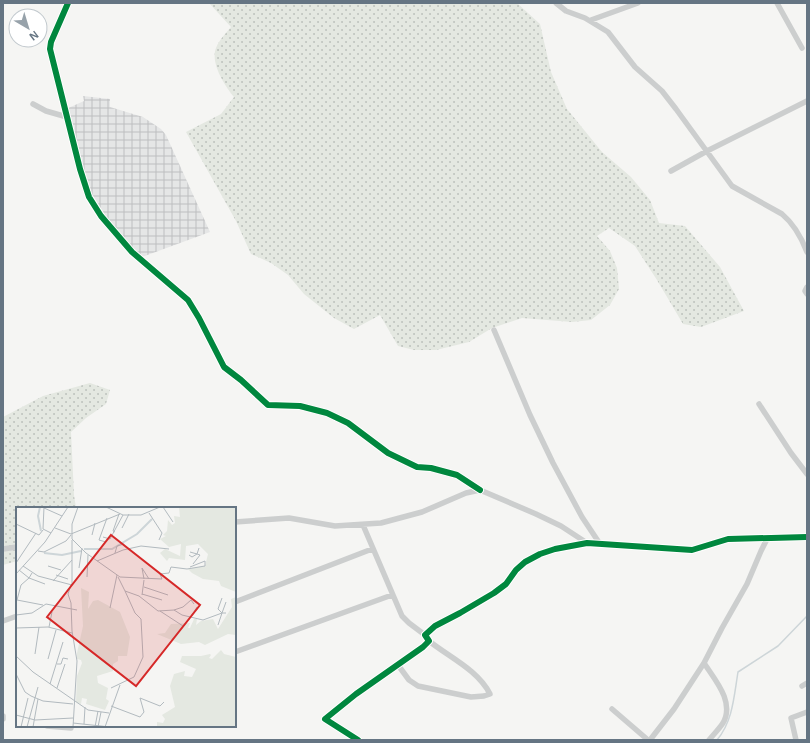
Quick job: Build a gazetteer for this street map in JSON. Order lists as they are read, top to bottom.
{
  "north": "bottom right"
}
